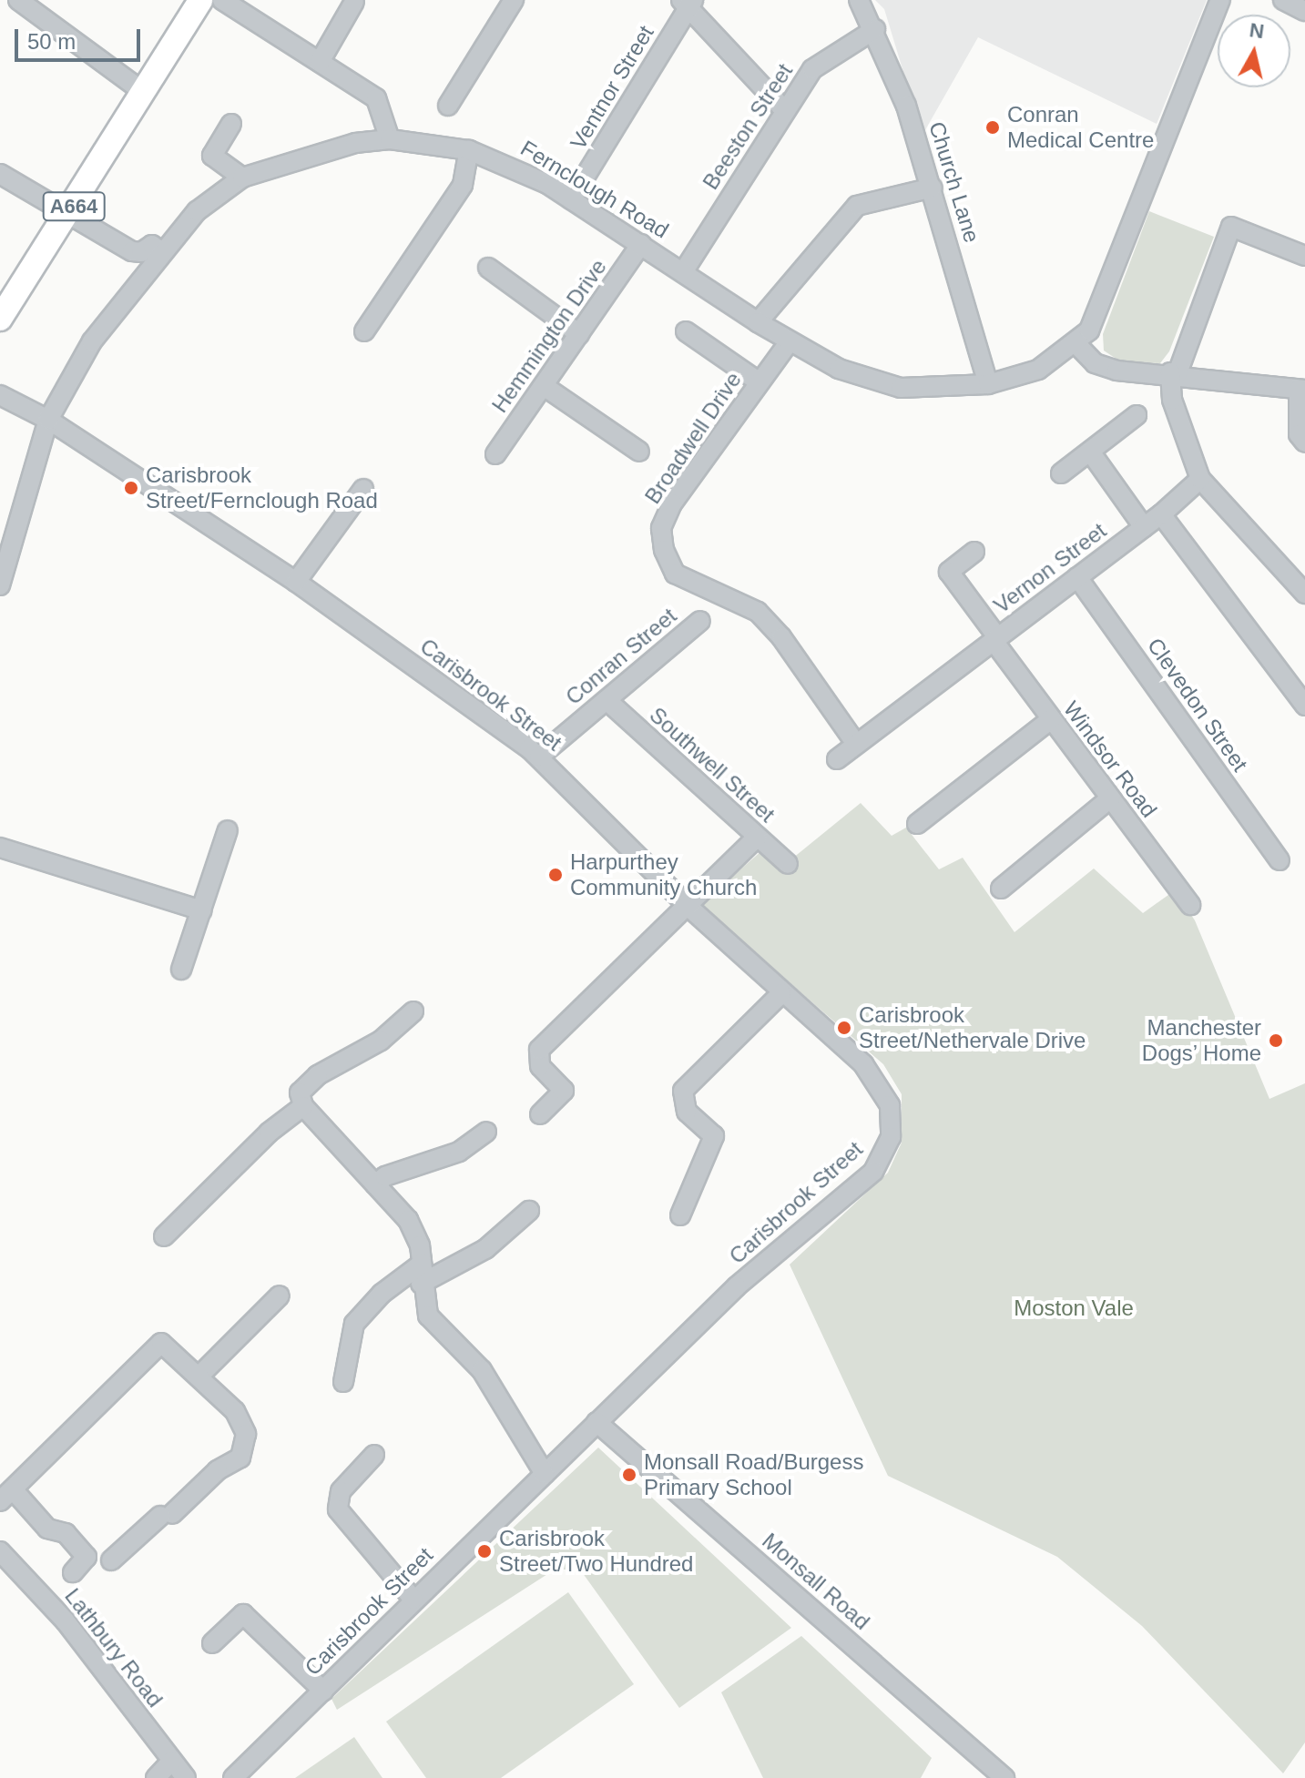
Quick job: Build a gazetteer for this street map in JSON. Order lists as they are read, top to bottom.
{
  "streets": {
    "main road": ["A664"],
    "street": [
      "Ventnor Street",
      "Beeston Street",
      "Church Lane",
      "Fernclough Road",
      "Hemmington Drive",
      "Broadwell Drive",
      "Vernon Street",
      "Conran Street",
      "Carisbrook Street",
      "Clevedon Street",
      "Windsor Road",
      "Southwell Street",
      "Monsall Road",
      "Lathbury Road"
    ]
  },
  "crossings": [
    ["Ventnor Street", "Fernclough Road"],
    ["Beeston Street", "Church Lane"],
    ["Beeston Street", "Fernclough Road"],
    ["Church Lane", "Fernclough Road"],
    ["Fernclough Road", "Hemmington Drive"],
    ["Fernclough Road", "Broadwell Drive"],
    ["Fernclough Road", "Carisbrook Street"],
    ["Broadwell Drive", "Vernon Street"],
    ["Vernon Street", "Clevedon Street"],
    ["Vernon Street", "Windsor Road"],
    ["Conran Street", "Carisbrook Street"],
    ["Conran Street", "Southwell Street"],
    ["Carisbrook Street", "Monsall Road"]
  ],
  "parks": ["Moston Vale"],
  "places": [
    "Conran Medical Centre",
    "Carisbrook Street/Fernclough Road",
    "Harpurthey Community Church",
    "Carisbrook Street/Nethervale Drive",
    "Manchester Dogs’ Home",
    "Monsall Road/Burgess Primary School",
    "Carisbrook Street/Two Hundred"
  ],
  "scale_bar": "50 m",
  "north": "top"
}
